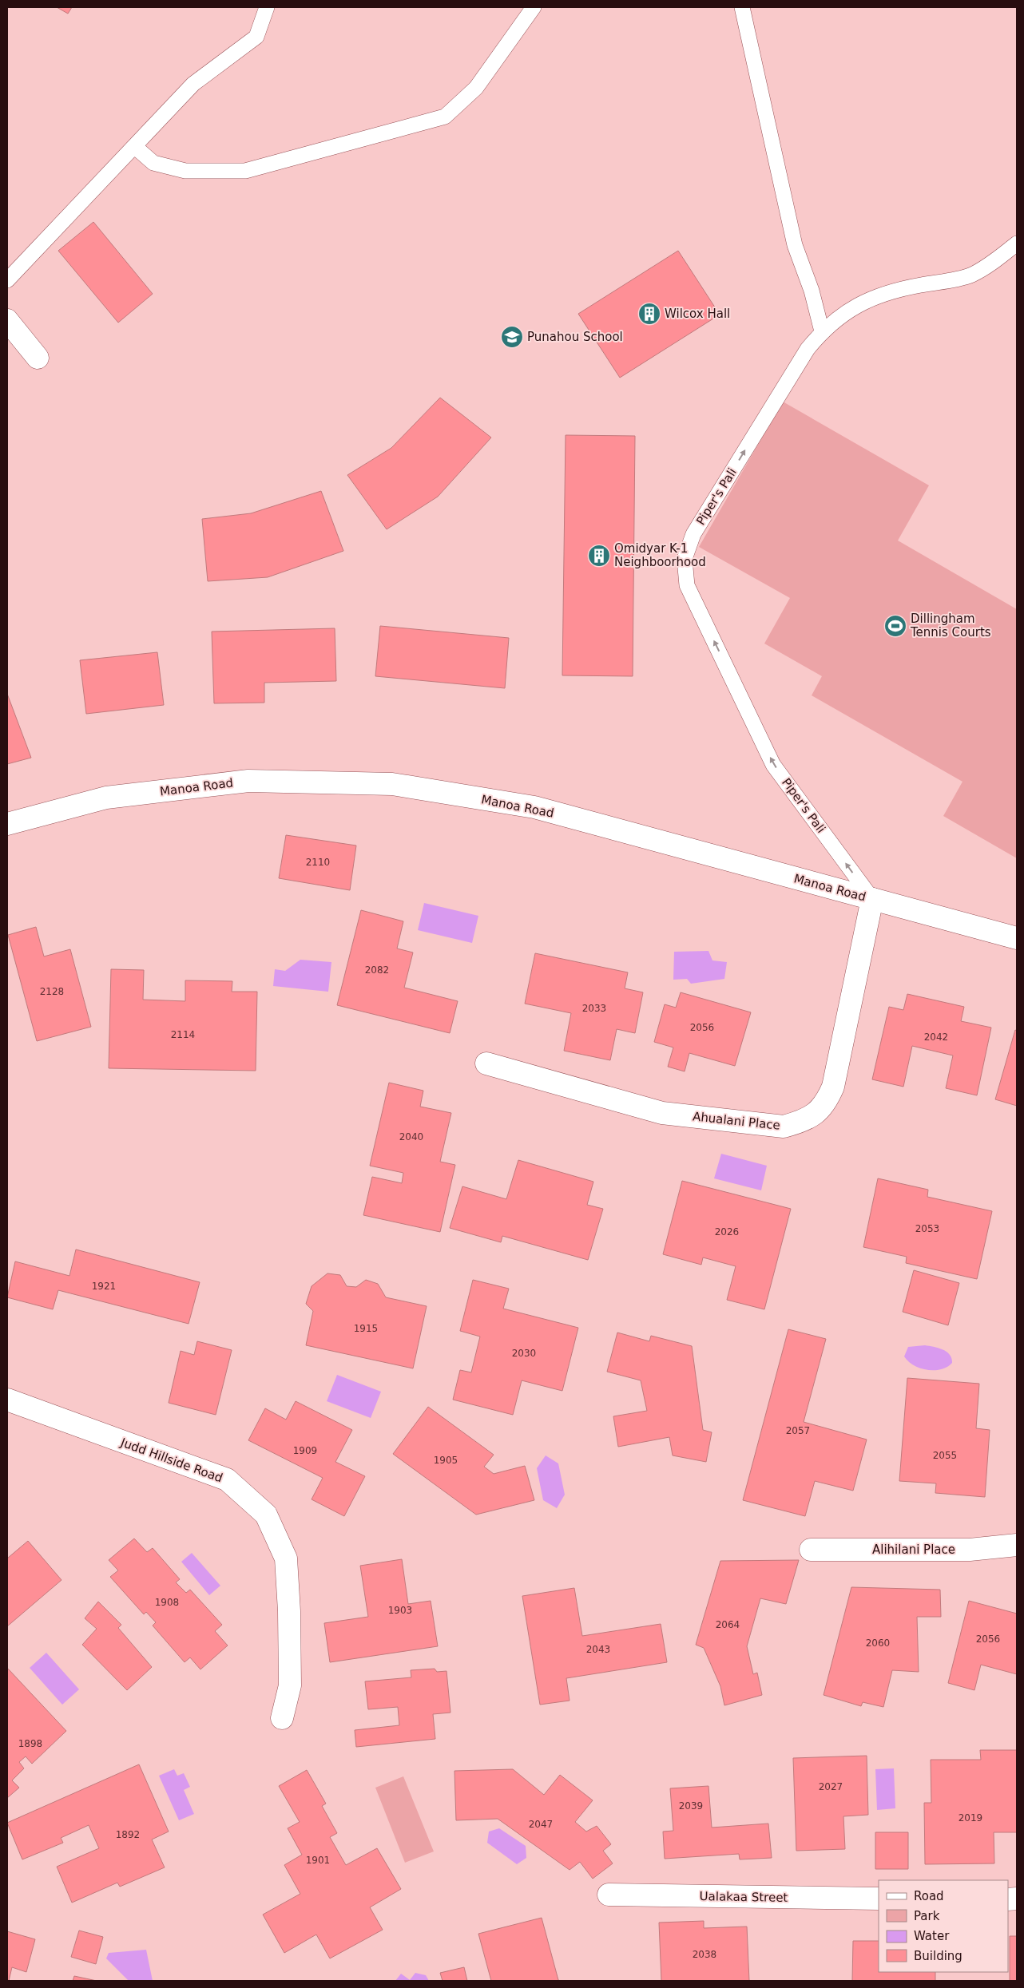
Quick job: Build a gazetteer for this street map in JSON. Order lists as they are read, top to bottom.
{
  "streets": {
    "street": [
      "Manoa Road",
      "Ahualani Place",
      "Judd Hillside Road",
      "Alihilani Place",
      "Ualakaa Street"
    ],
    "lane": ["Piper's Pali"]
  },
  "crossings": [
    ["Piper's Pali", "Manoa Road"],
    ["Piper's Pali", "Ahualani Place"],
    ["Manoa Road", "Ahualani Place"]
  ],
  "one_way": ["Piper's Pali"],
  "places": {
    "building": ["Wilcox Hall", "Omidyar K-1 Neighboorhood"],
    "school or university": ["Punahou School"],
    "sports": ["Dillingham Tennis Courts"]
  },
  "house_numbers": [
    "2110",
    "2082",
    "2128",
    "2033",
    "2056",
    "2114",
    "2042",
    "2040",
    "2053",
    "2026",
    "1921",
    "1915",
    "2030",
    "2057",
    "1909",
    "2055",
    "1905",
    "1908",
    "1903",
    "2064",
    "2056",
    "2060",
    "2043",
    "1898",
    "2027",
    "2039",
    "2019",
    "2047",
    "1892",
    "1901",
    "2038"
  ],
  "legend": [
    "Road",
    "Park",
    "Water",
    "Building"
  ]
}
